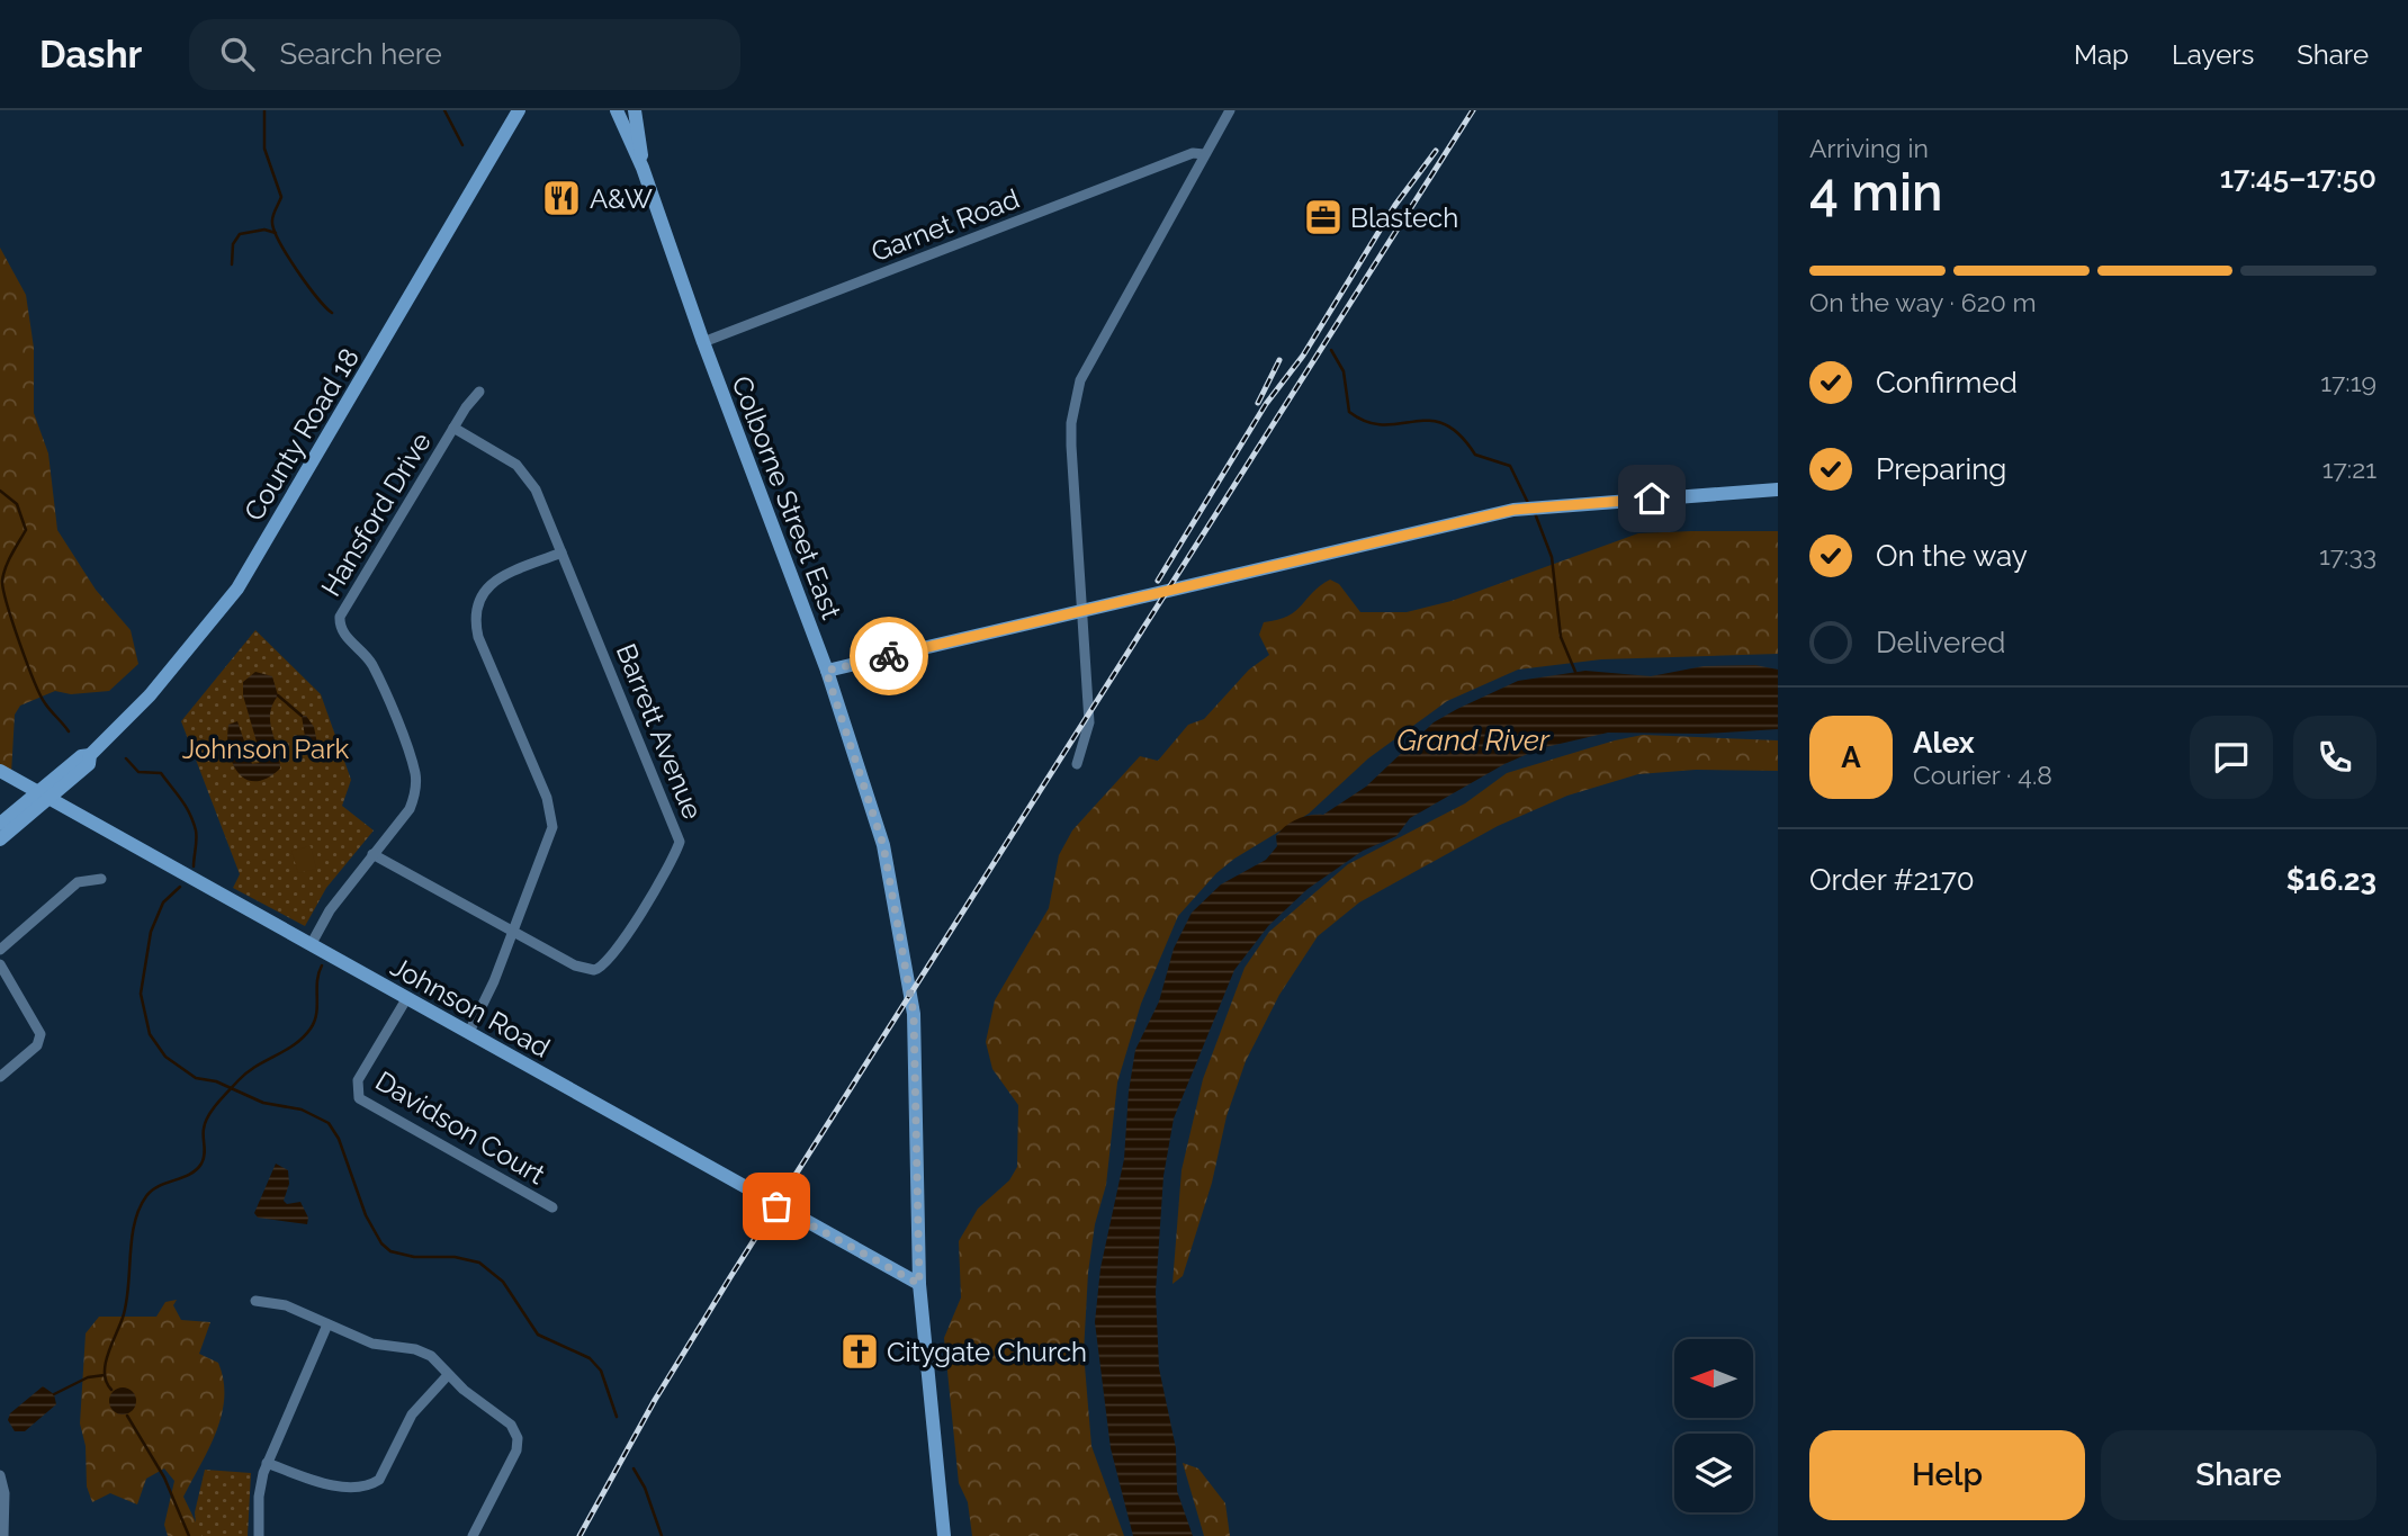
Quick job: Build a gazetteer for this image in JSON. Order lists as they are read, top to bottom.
{
  "streets": {
    "main road": ["County Road 18", "Colborne Street East", "Johnson Road"],
    "street": [
      "Garnet Road",
      "Hansford Drive",
      "Barrett Avenue",
      "Davidson Court"
    ]
  },
  "crossings": [
    ["Garnet Road", "Colborne Street East"],
    ["County Road 18", "Johnson Road"],
    ["Colborne Street East", "Johnson Road"],
    ["Hansford Drive", "Barrett Avenue"],
    ["Hansford Drive", "Johnson Road"],
    ["Johnson Road", "Davidson Court"]
  ],
  "water": ["Grand River"],
  "parks": ["Johnson Park"],
  "places": {
    "restaurant": ["A&W"],
    "office": ["Blastech"],
    "church": ["Citygate Church"]
  },
  "north": "left",
  "page": {
    "header": "Dashr",
    "search": "Search here",
    "nav": ["Map", "Layers", "Share"],
    "heading": ["4 min", "Arriving in", "17:45–17:50"],
    "panel": [
      "Alex",
      "Courier · 4.8",
      "Order #2170",
      "$16.23"
    ],
    "bar": "On the way · 620 m",
    "list": [
      ["Confirmed", "17:19"],
      ["Preparing", "17:21"],
      ["On the way", "17:33"],
      "Delivered"
    ],
    "round": "A",
    "buttons": ["Help", "Share"]
  }
}
